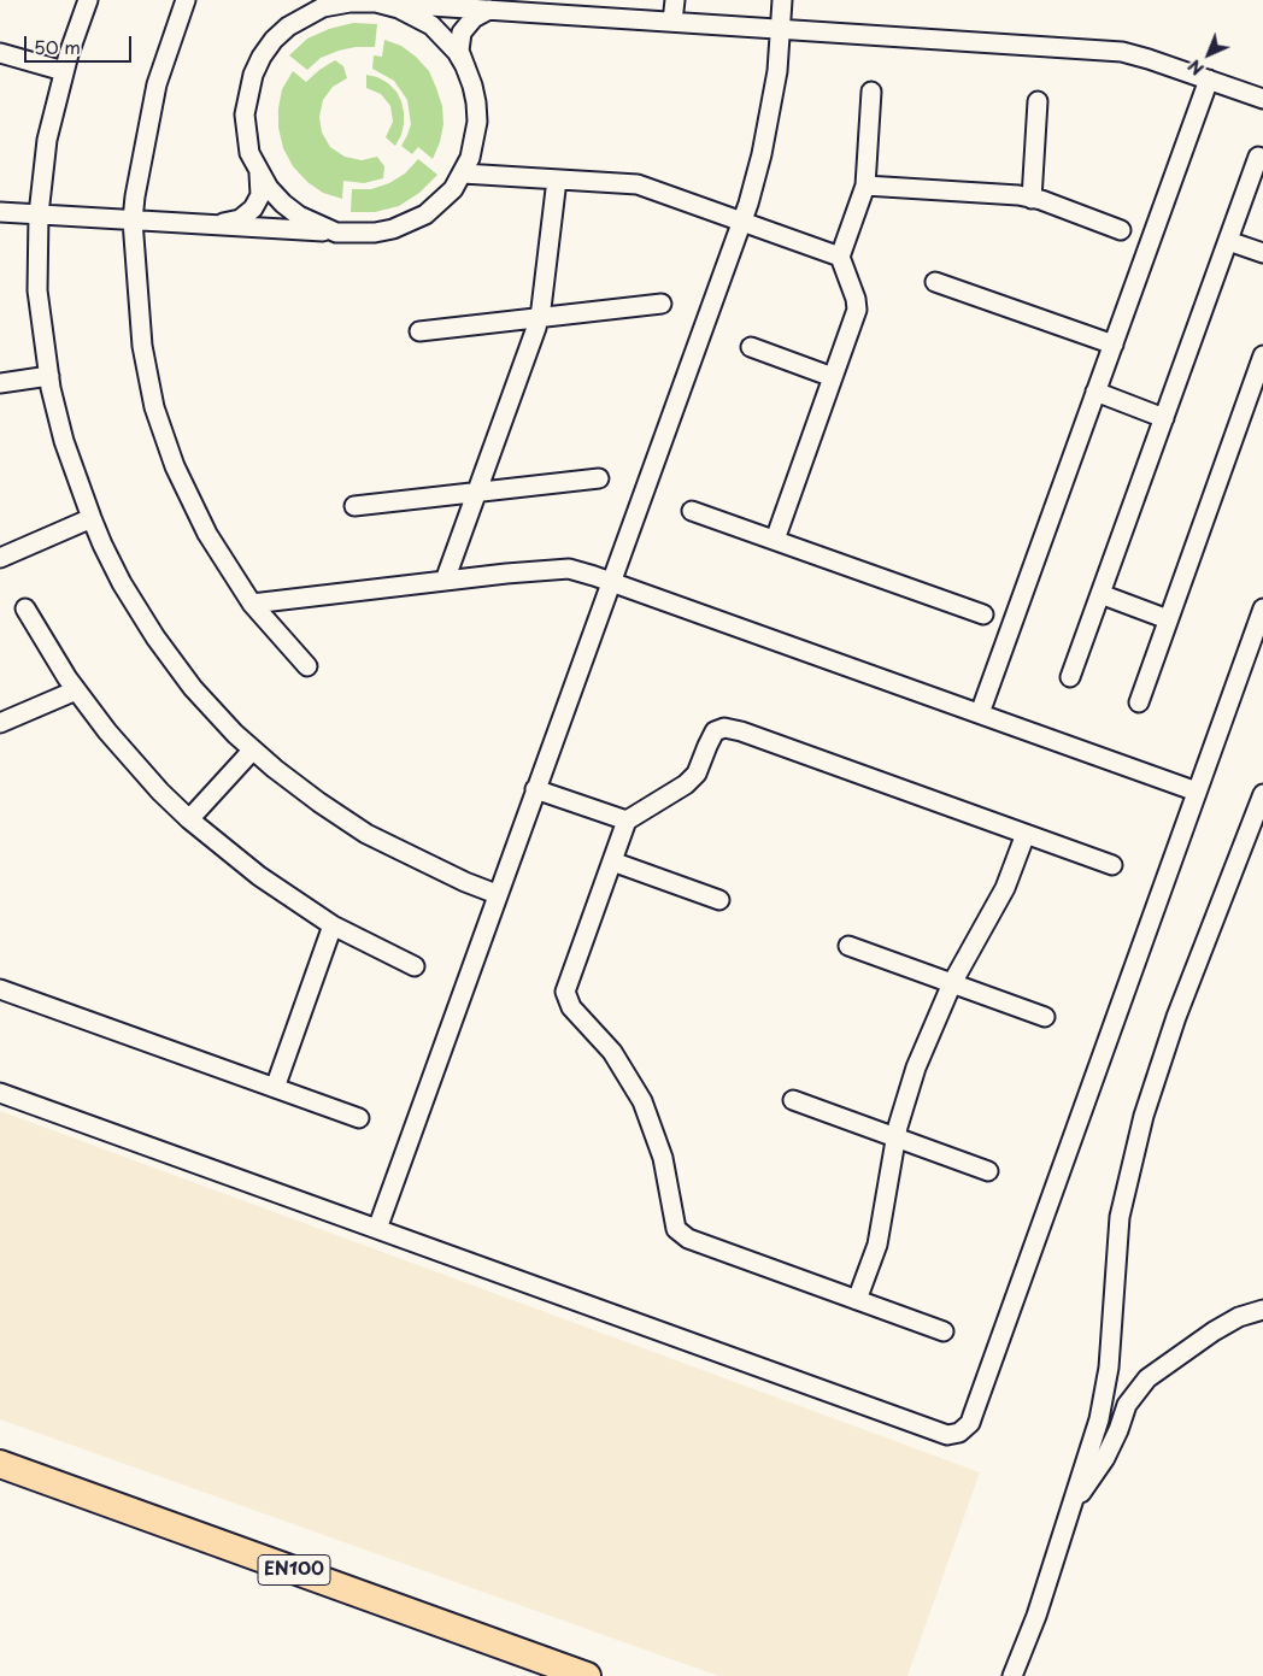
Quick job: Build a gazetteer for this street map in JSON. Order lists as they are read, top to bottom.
{
  "streets": {
    "highway": ["EN100"]
  },
  "scale_bar": "50 m",
  "north": "bottom left"
}
